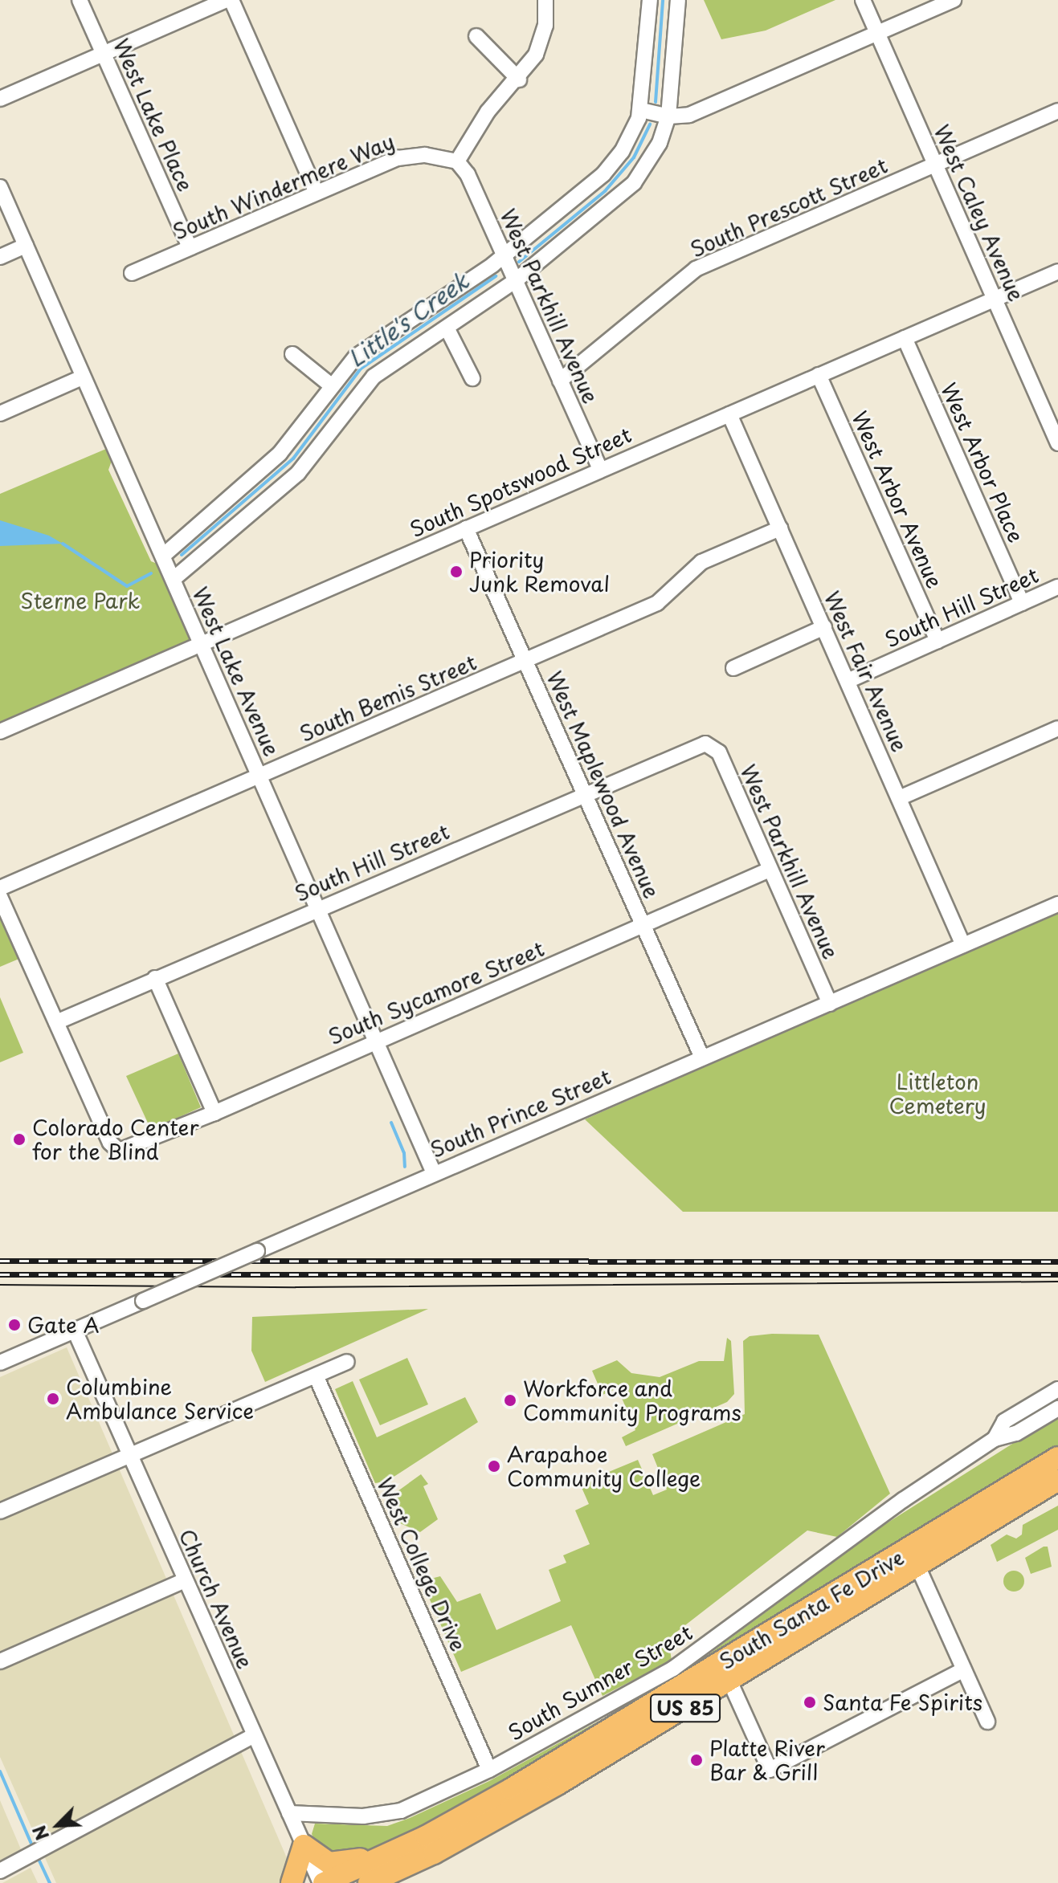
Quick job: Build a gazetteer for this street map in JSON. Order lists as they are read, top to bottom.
{
  "streets": {
    "highway": ["South Santa Fe Drive", "US 85"],
    "street": [
      "West Lake Place",
      "South Windermere Way",
      "South Prescott Street",
      "West Caley Avenue",
      "West Parkhill Avenue",
      "West Arbor Place",
      "South Spotswood Street",
      "West Arbor Avenue",
      "South Hill Street",
      "West Lake Avenue",
      "West Fair Avenue",
      "South Bemis Street",
      "West Maplewood Avenue",
      "South Sycamore Street",
      "South Prince Street",
      "West College Drive",
      "Church Avenue",
      "South Sumner Street"
    ]
  },
  "crossings": [
    ["West Lake Place", "South Windermere Way"],
    ["South Windermere Way", "West Parkhill Avenue"],
    ["South Prescott Street", "West Caley Avenue"],
    ["South Prescott Street", "West Parkhill Avenue"],
    ["West Caley Avenue", "South Spotswood Street"],
    ["West Parkhill Avenue", "South Spotswood Street"],
    ["West Parkhill Avenue", "South Hill Street"],
    ["West Parkhill Avenue", "South Sycamore Street"],
    ["West Parkhill Avenue", "South Prince Street"],
    ["West Arbor Place", "South Spotswood Street"],
    ["West Arbor Place", "South Hill Street"],
    ["South Spotswood Street", "West Arbor Avenue"],
    ["South Spotswood Street", "West Lake Avenue"],
    ["South Spotswood Street", "West Fair Avenue"],
    ["South Spotswood Street", "West Maplewood Avenue"],
    ["West Arbor Avenue", "South Hill Street"],
    ["South Hill Street", "West Lake Avenue"],
    ["South Hill Street", "West Fair Avenue"],
    ["South Hill Street", "West Maplewood Avenue"],
    ["South Hill Street", "South Sycamore Street"],
    ["West Lake Avenue", "South Bemis Street"],
    ["West Lake Avenue", "South Sycamore Street"],
    ["West Lake Avenue", "South Prince Street"],
    ["West Fair Avenue", "South Bemis Street"],
    ["West Fair Avenue", "South Prince Street"],
    ["South Bemis Street", "West Maplewood Avenue"],
    ["West Maplewood Avenue", "South Sycamore Street"],
    ["West Maplewood Avenue", "South Prince Street"],
    ["South Prince Street", "Church Avenue"],
    ["West College Drive", "South Sumner Street"],
    ["Church Avenue", "South Santa Fe Drive"],
    ["Church Avenue", "South Sumner Street"]
  ],
  "water": ["Little's Creek"],
  "parks": ["Sterne Park", "Littleton Cemetery"],
  "places": [
    "Priority Junk Removal",
    "Colorado Center for the Blind",
    "Gate A",
    "Columbine Ambulance Service",
    "Workforce and Community Programs",
    "Arapahoe Community College",
    "Santa Fe Spirits",
    "Platte River Bar & Grill"
  ],
  "north": "bottom left"
}
